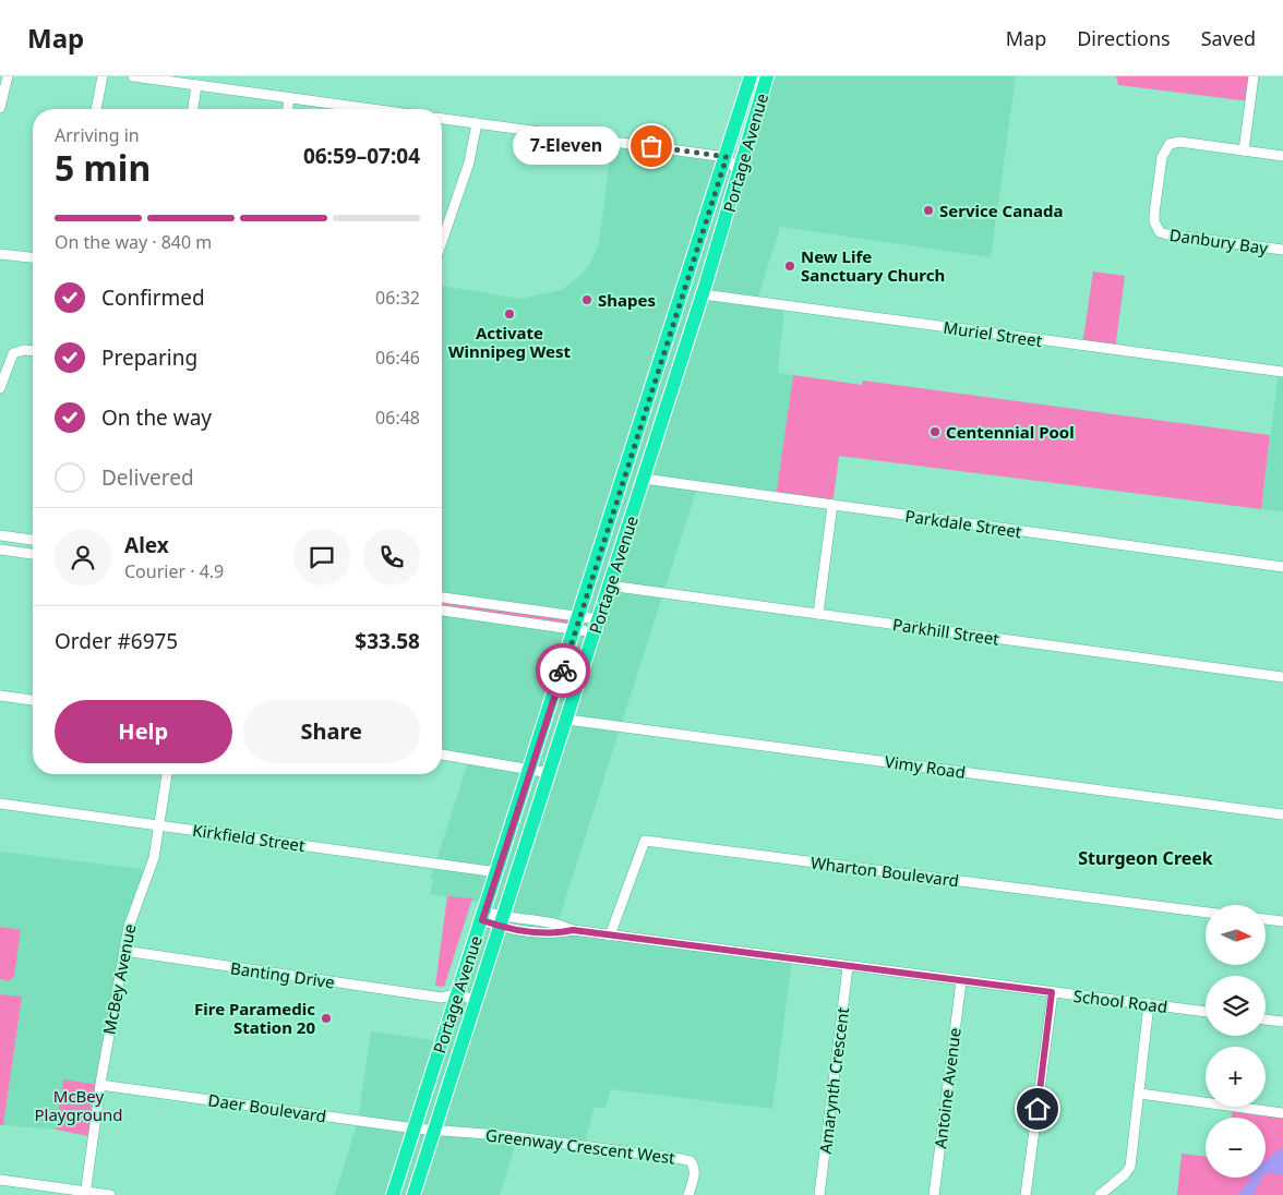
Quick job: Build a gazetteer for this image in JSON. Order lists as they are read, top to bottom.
{
  "streets": {
    "highway": ["Portage Avenue"],
    "street": [
      "Danbury Bay",
      "Muriel Street",
      "Parkdale Street",
      "Parkhill Street",
      "Vimy Road",
      "Kirkfield Street",
      "Wharton Boulevard",
      "Banting Drive",
      "McBey Avenue",
      "School Road",
      "Amarynth Crescent",
      "Antoine Avenue",
      "Daer Boulevard",
      "Greenway Crescent West"
    ]
  },
  "crossings": [
    ["Portage Avenue", "Muriel Street"],
    ["Portage Avenue", "Parkdale Street"],
    ["Portage Avenue", "Parkhill Street"],
    ["Portage Avenue", "Vimy Road"],
    ["Portage Avenue", "Kirkfield Street"],
    ["Portage Avenue", "Banting Drive"],
    ["Portage Avenue", "School Road"],
    ["Portage Avenue", "Daer Boulevard"],
    ["Portage Avenue", "Greenway Crescent West"],
    ["Kirkfield Street", "McBey Avenue"],
    ["Wharton Boulevard", "School Road"],
    ["Banting Drive", "McBey Avenue"],
    ["McBey Avenue", "Daer Boulevard"],
    ["School Road", "Amarynth Crescent"],
    ["School Road", "Antoine Avenue"],
    ["Daer Boulevard", "Greenway Crescent West"]
  ],
  "districts": ["Sturgeon Creek"],
  "parks": ["McBey Playground"],
  "places": [
    "7-Eleven",
    "Service Canada",
    "New Life Sanctuary Church",
    "Shapes",
    "Activate Winnipeg West",
    "Centennial Pool",
    "Fire Paramedic Station 20"
  ],
  "north": "right",
  "page": {
    "header": "Map",
    "nav": ["Map", "Directions", "Saved"],
    "heading": ["5 min", "Arriving in", "06:59–07:04"],
    "panel": [
      "Alex",
      "Courier · 4.9",
      "Order #6975",
      "$33.58"
    ],
    "bubble": "7-Eleven",
    "bar": "On the way · 840 m",
    "list": [
      ["Confirmed", "06:32"],
      ["Preparing", "06:46"],
      ["On the way", "06:48"],
      "Delivered"
    ],
    "buttons": ["Help", "Share"],
    "map_buttons": ["+", "−"]
  }
}
